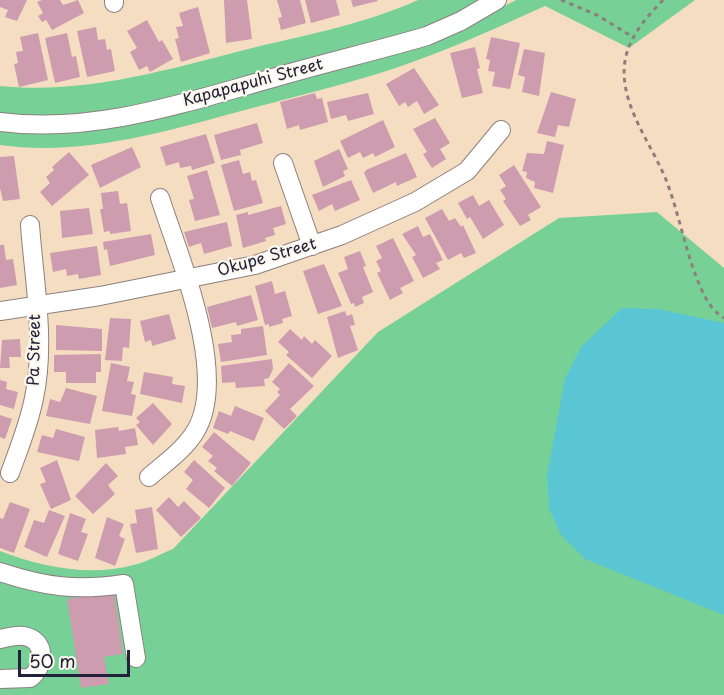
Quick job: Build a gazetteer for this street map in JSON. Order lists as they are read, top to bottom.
{
  "streets": {
    "street": ["Kapapapuhi Street", "Okupe Street", "Pa Street"]
  },
  "crossings": [
    ["Okupe Street", "Pa Street"]
  ],
  "scale_bar": "50 m"
}
